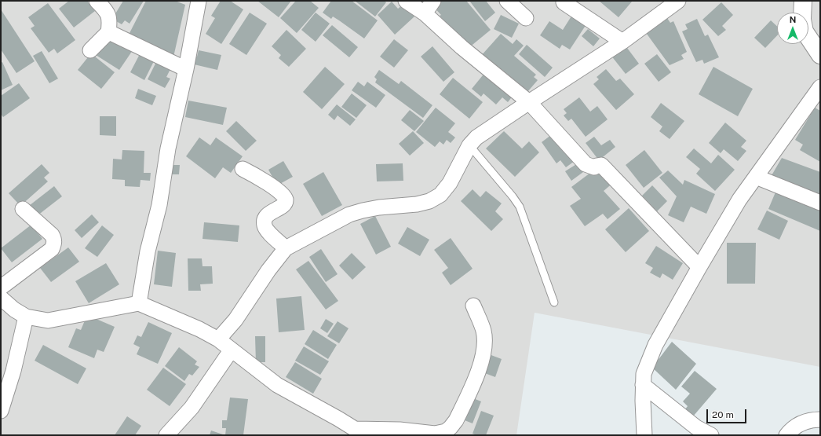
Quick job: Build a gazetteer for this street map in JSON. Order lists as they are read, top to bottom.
{
  "scale_bar": "20 m",
  "north": "top"
}
